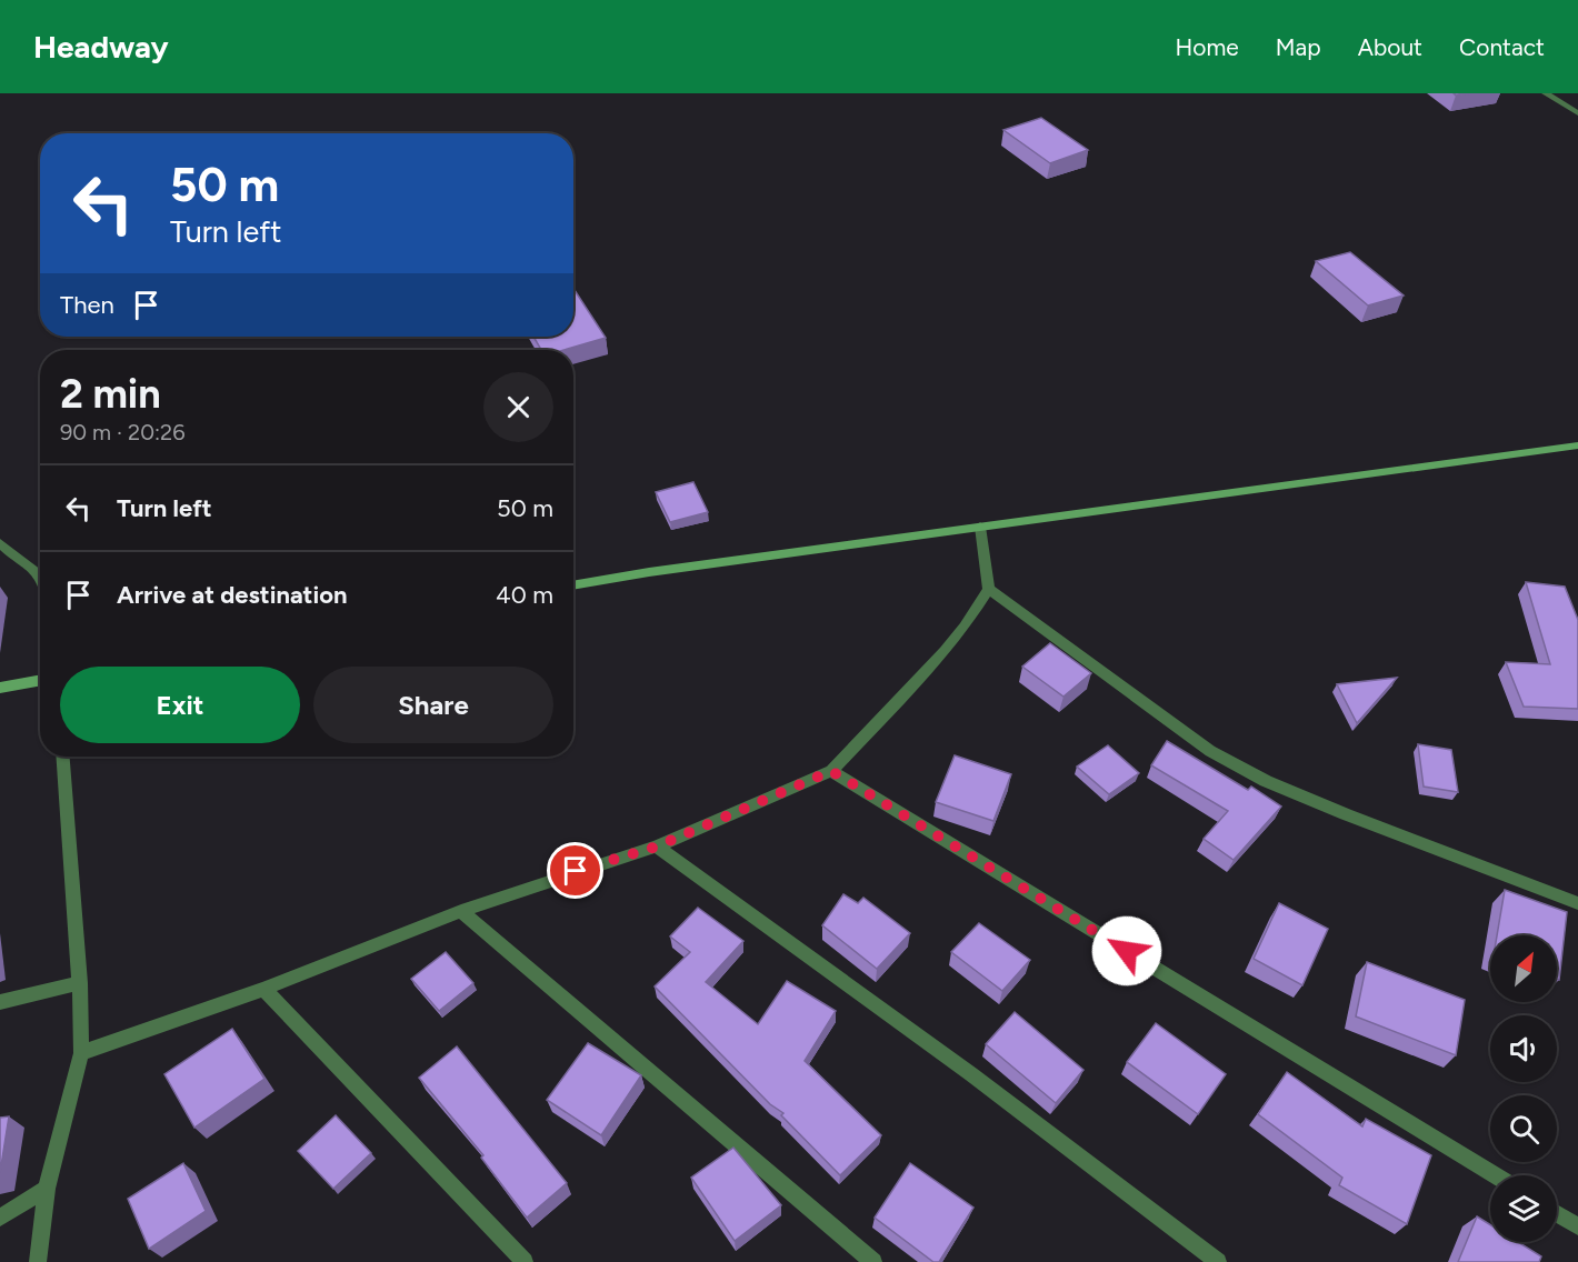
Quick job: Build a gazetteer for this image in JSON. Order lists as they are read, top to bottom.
{
  "north": "top right",
  "page": {
    "header": "Headway",
    "nav": [
      "Home",
      "Map",
      "About",
      "Contact"
    ],
    "turn": ["50 m", "Turn left"],
    "then": "Then",
    "heading": ["2 min", "90 m · 20:26"],
    "list": [
      {
        "name": "Turn left",
        "value": "50 m"
      },
      {
        "name": "Arrive at destination",
        "value": "40 m"
      }
    ],
    "buttons": ["Exit", "Share"]
  }
}
